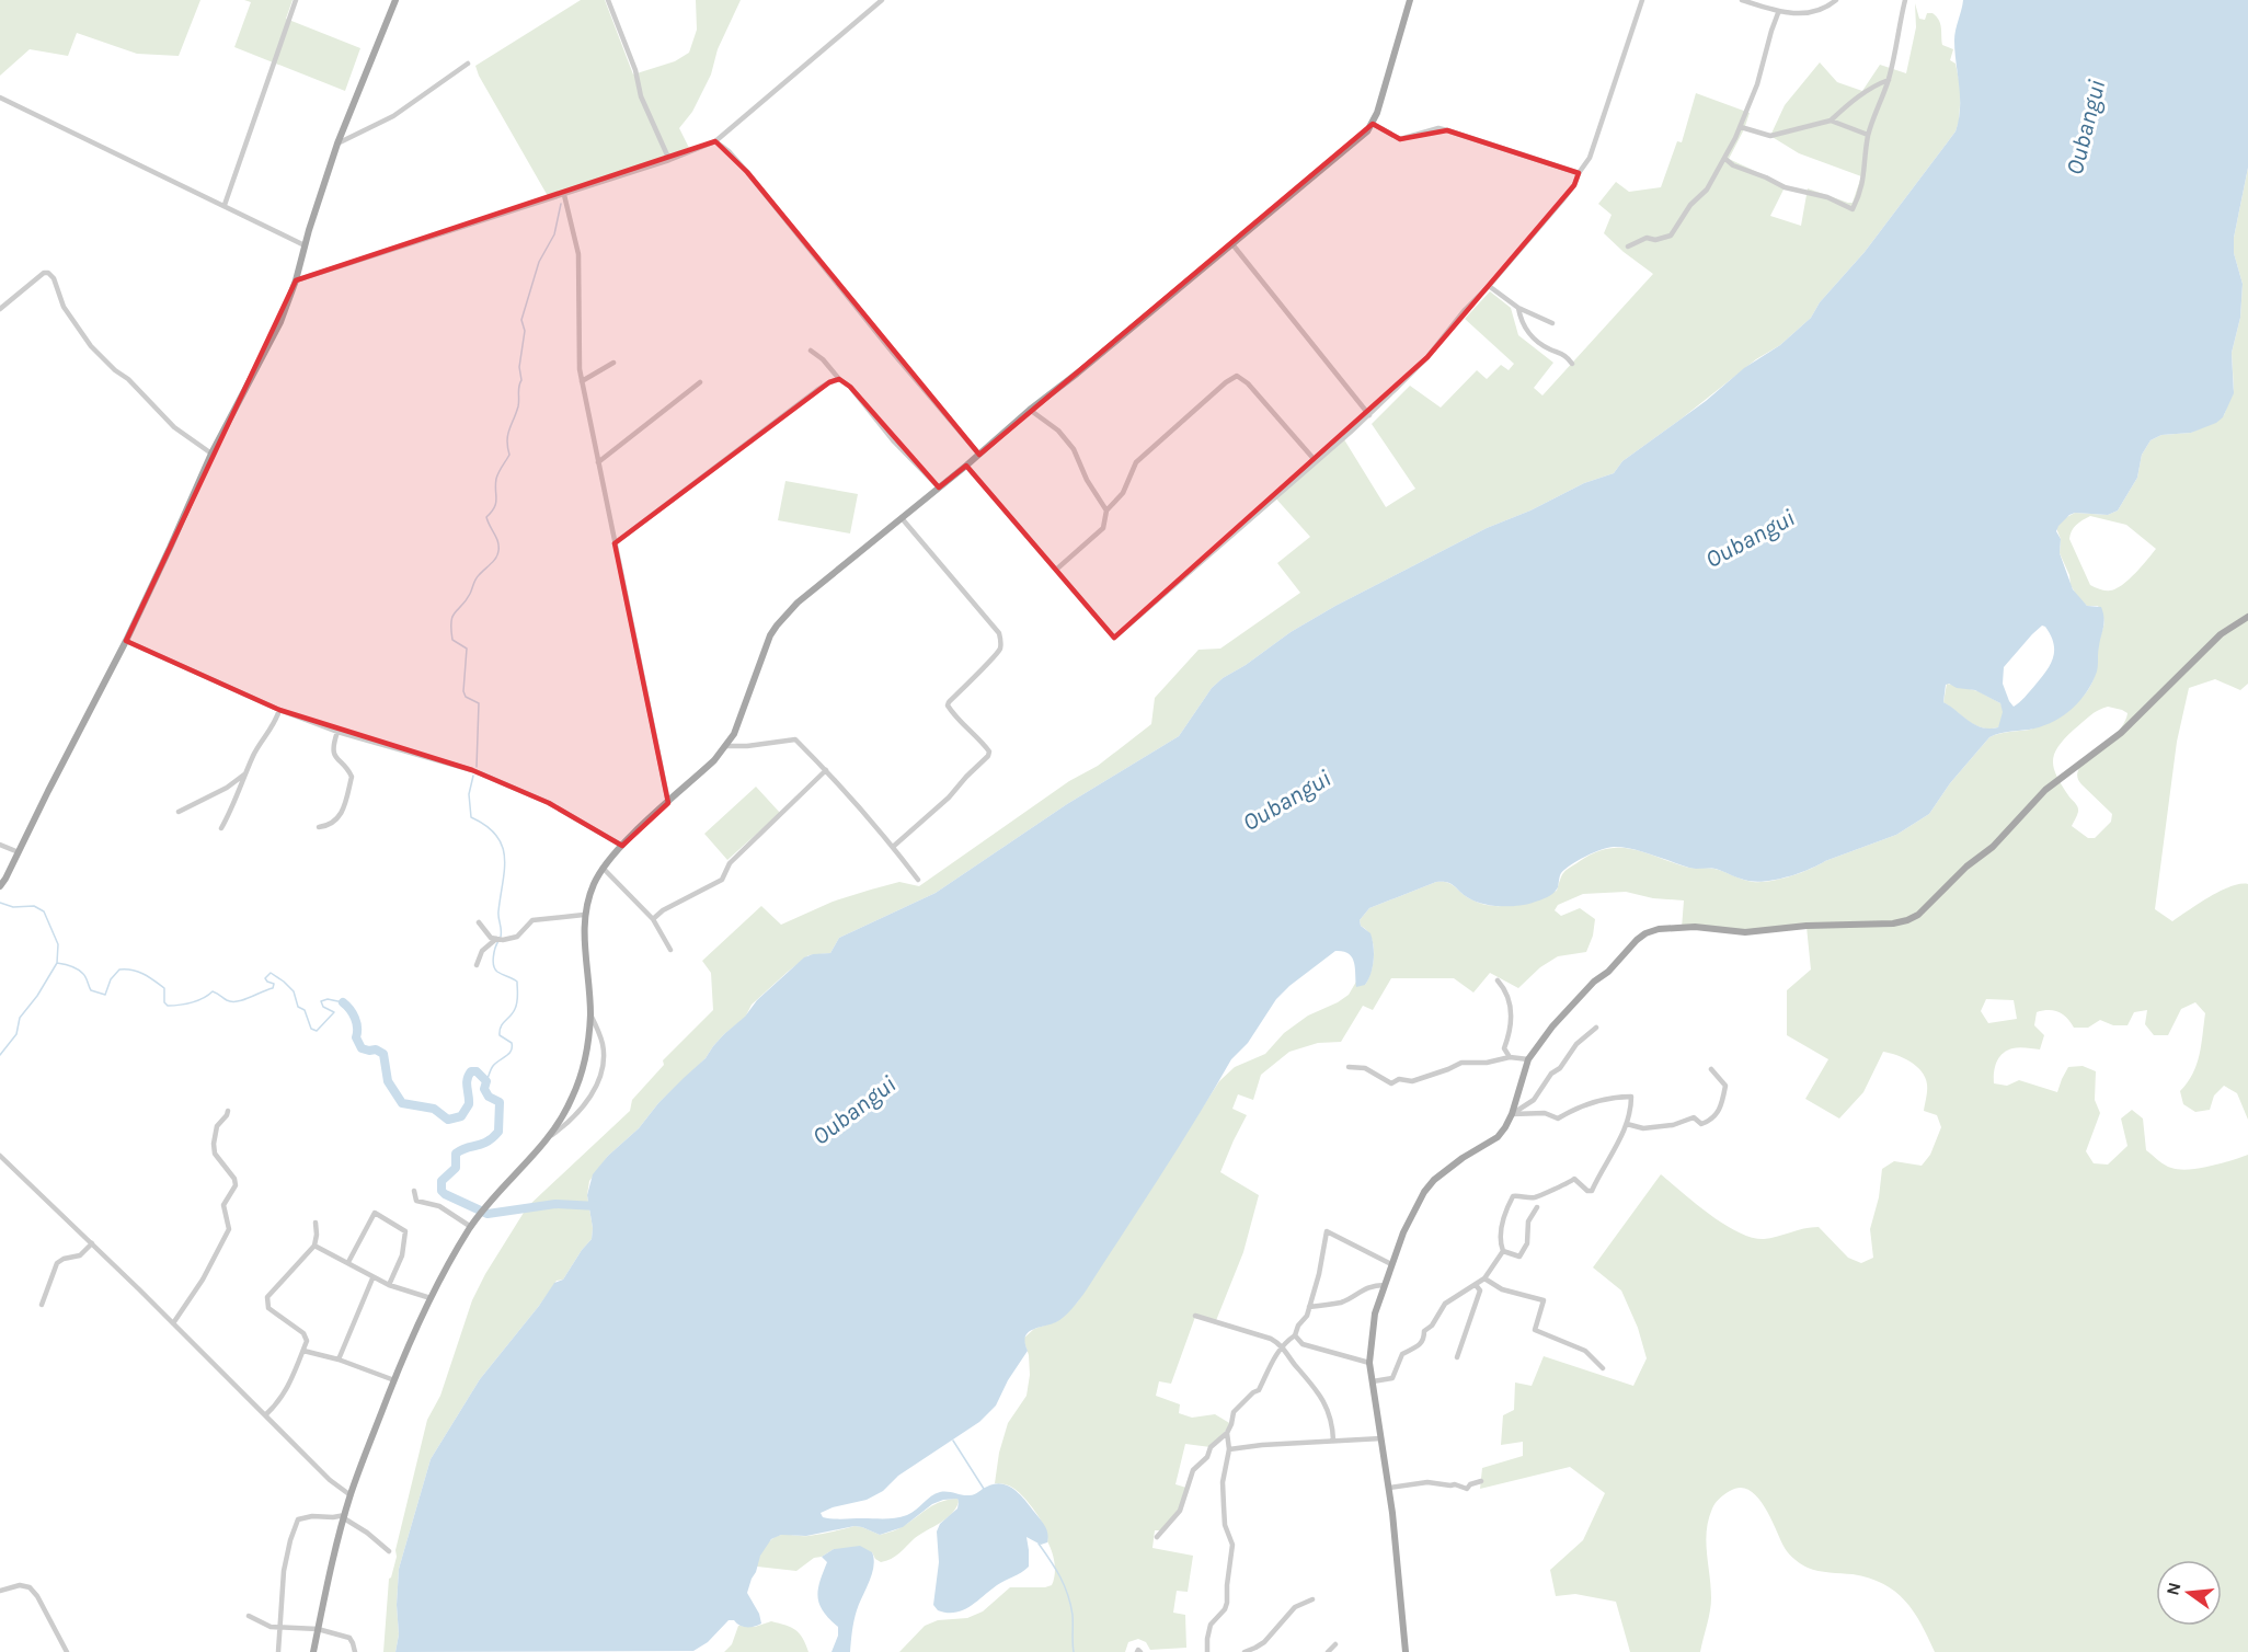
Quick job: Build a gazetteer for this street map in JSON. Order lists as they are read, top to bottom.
{
  "water": ["Oubangui"],
  "north": "left"
}
